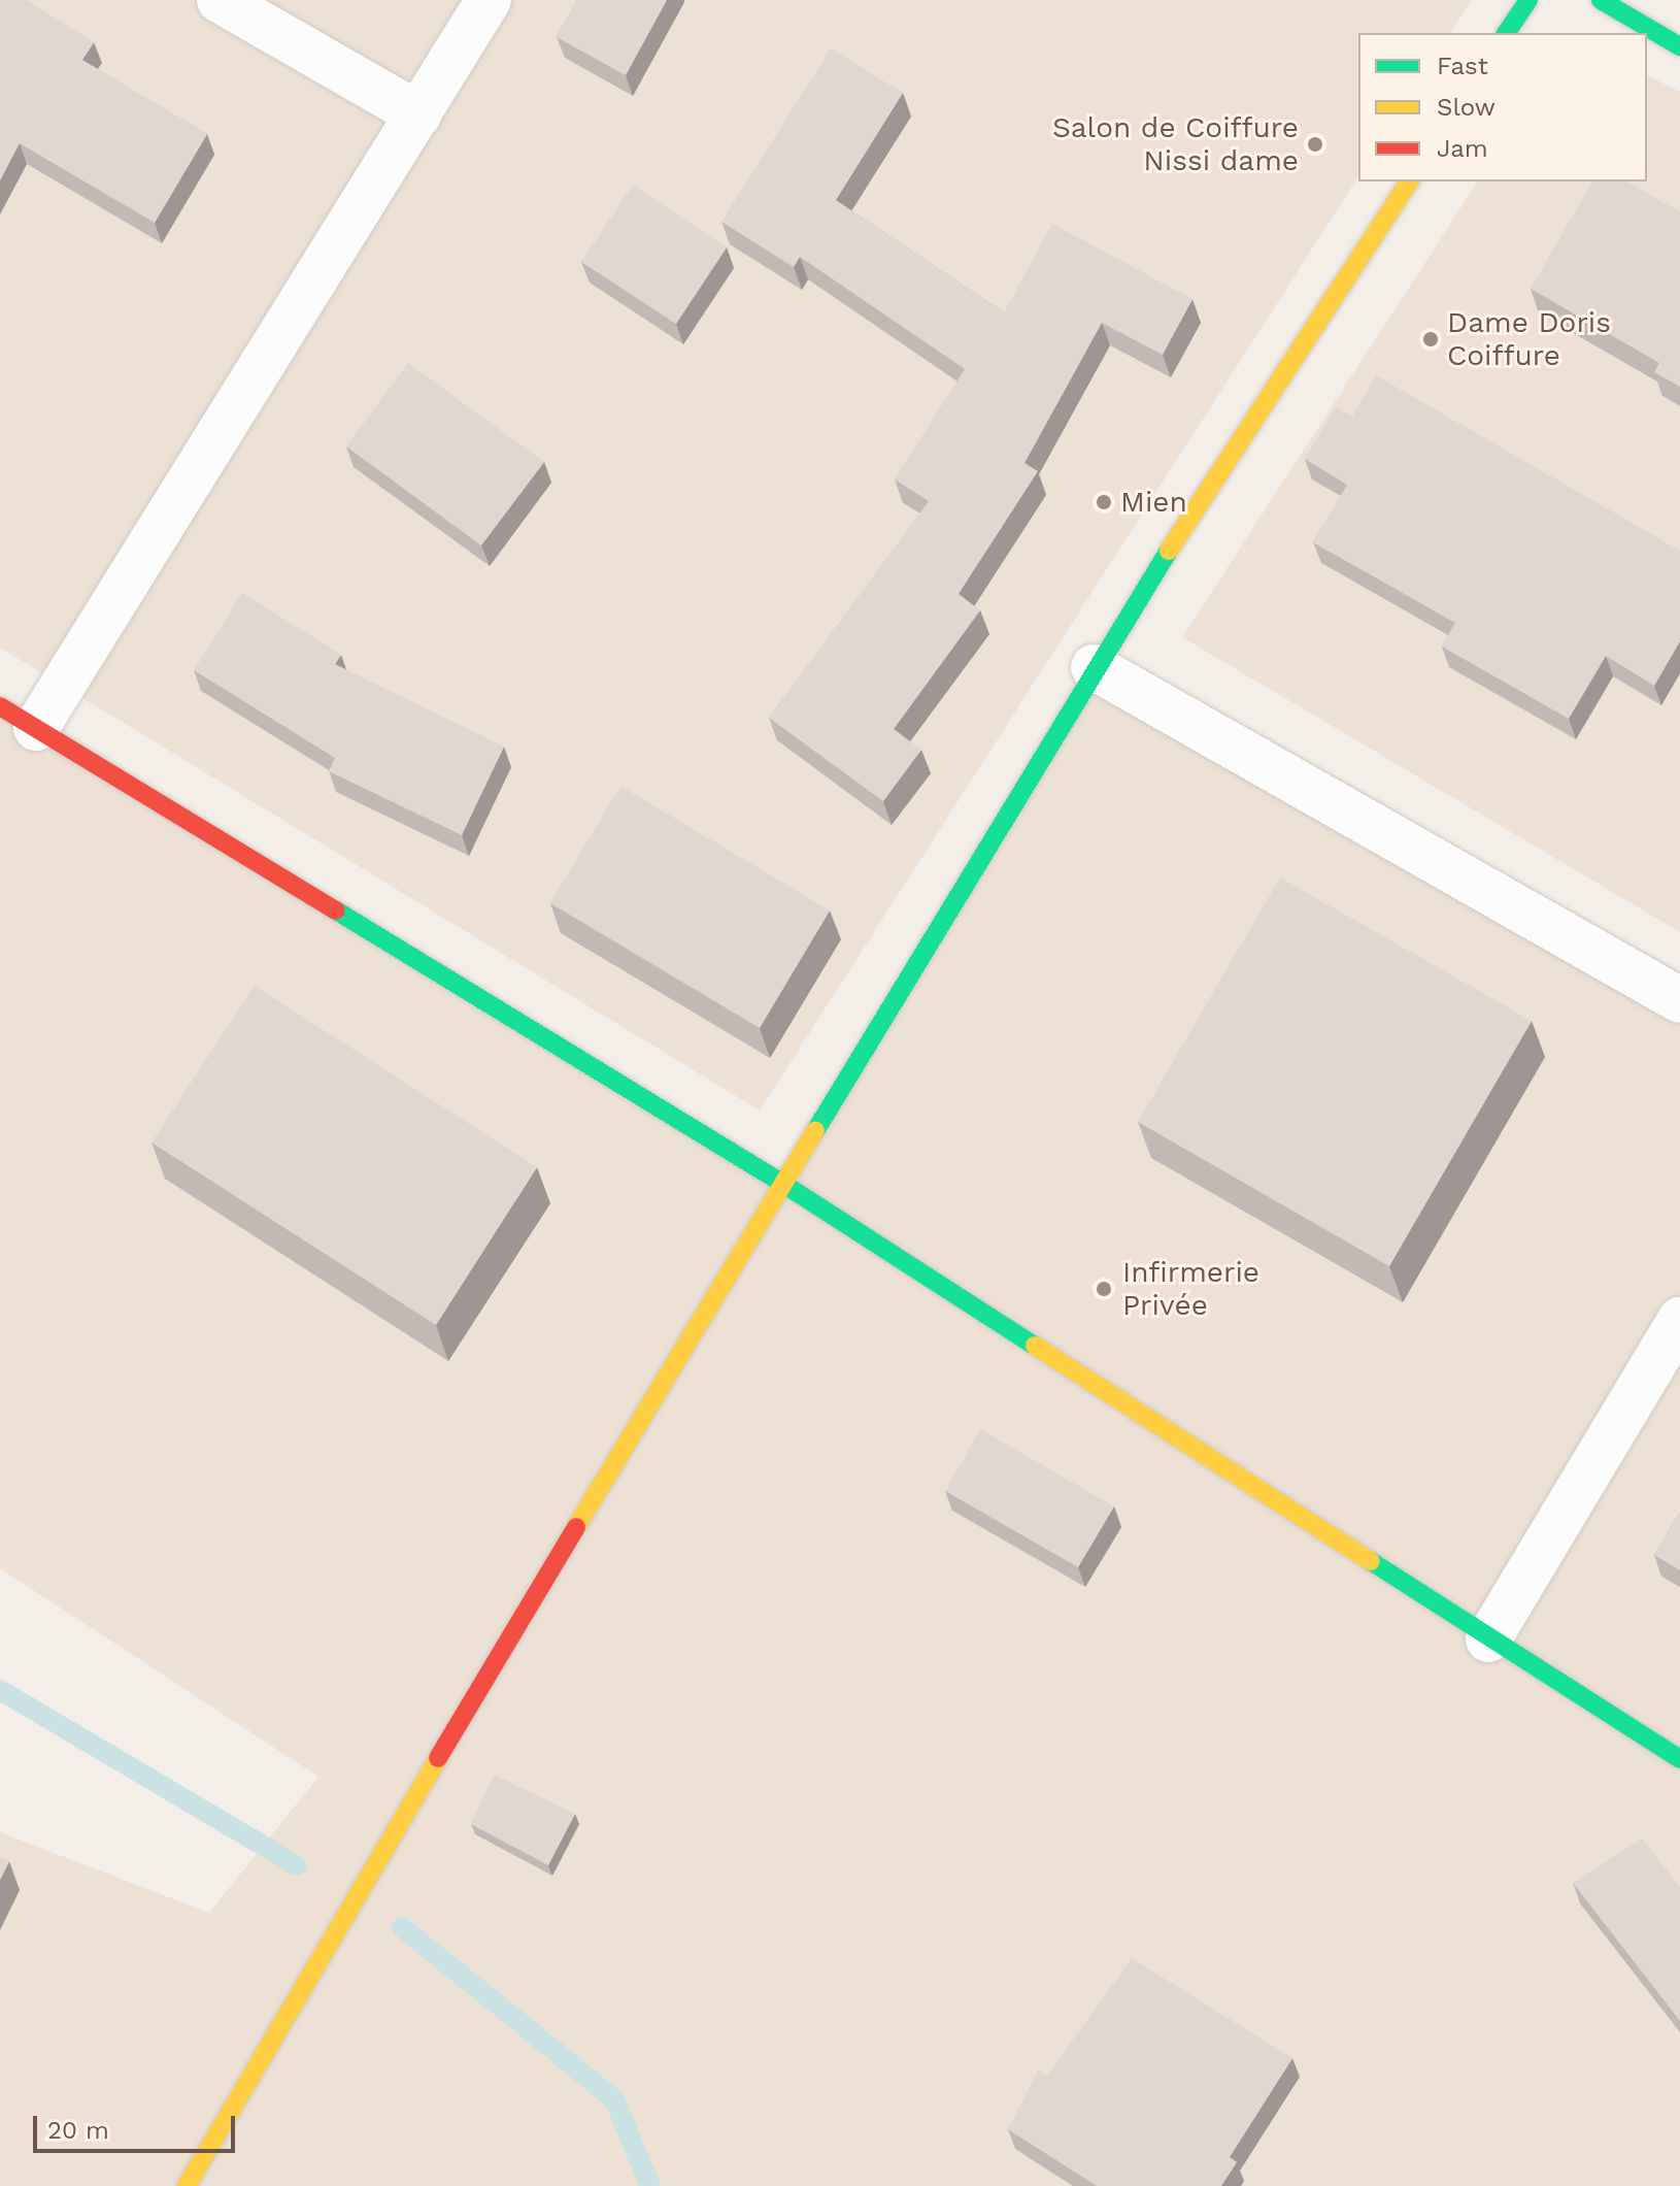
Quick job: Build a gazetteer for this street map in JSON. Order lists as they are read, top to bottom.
{
  "places": [
    "Salon de Coiffure Nissi dame",
    "Dame Doris Coiffure",
    "Mien",
    "Infirmerie Privée"
  ],
  "legend": ["Fast", "Slow", "Jam"],
  "scale_bar": "20 m"
}
